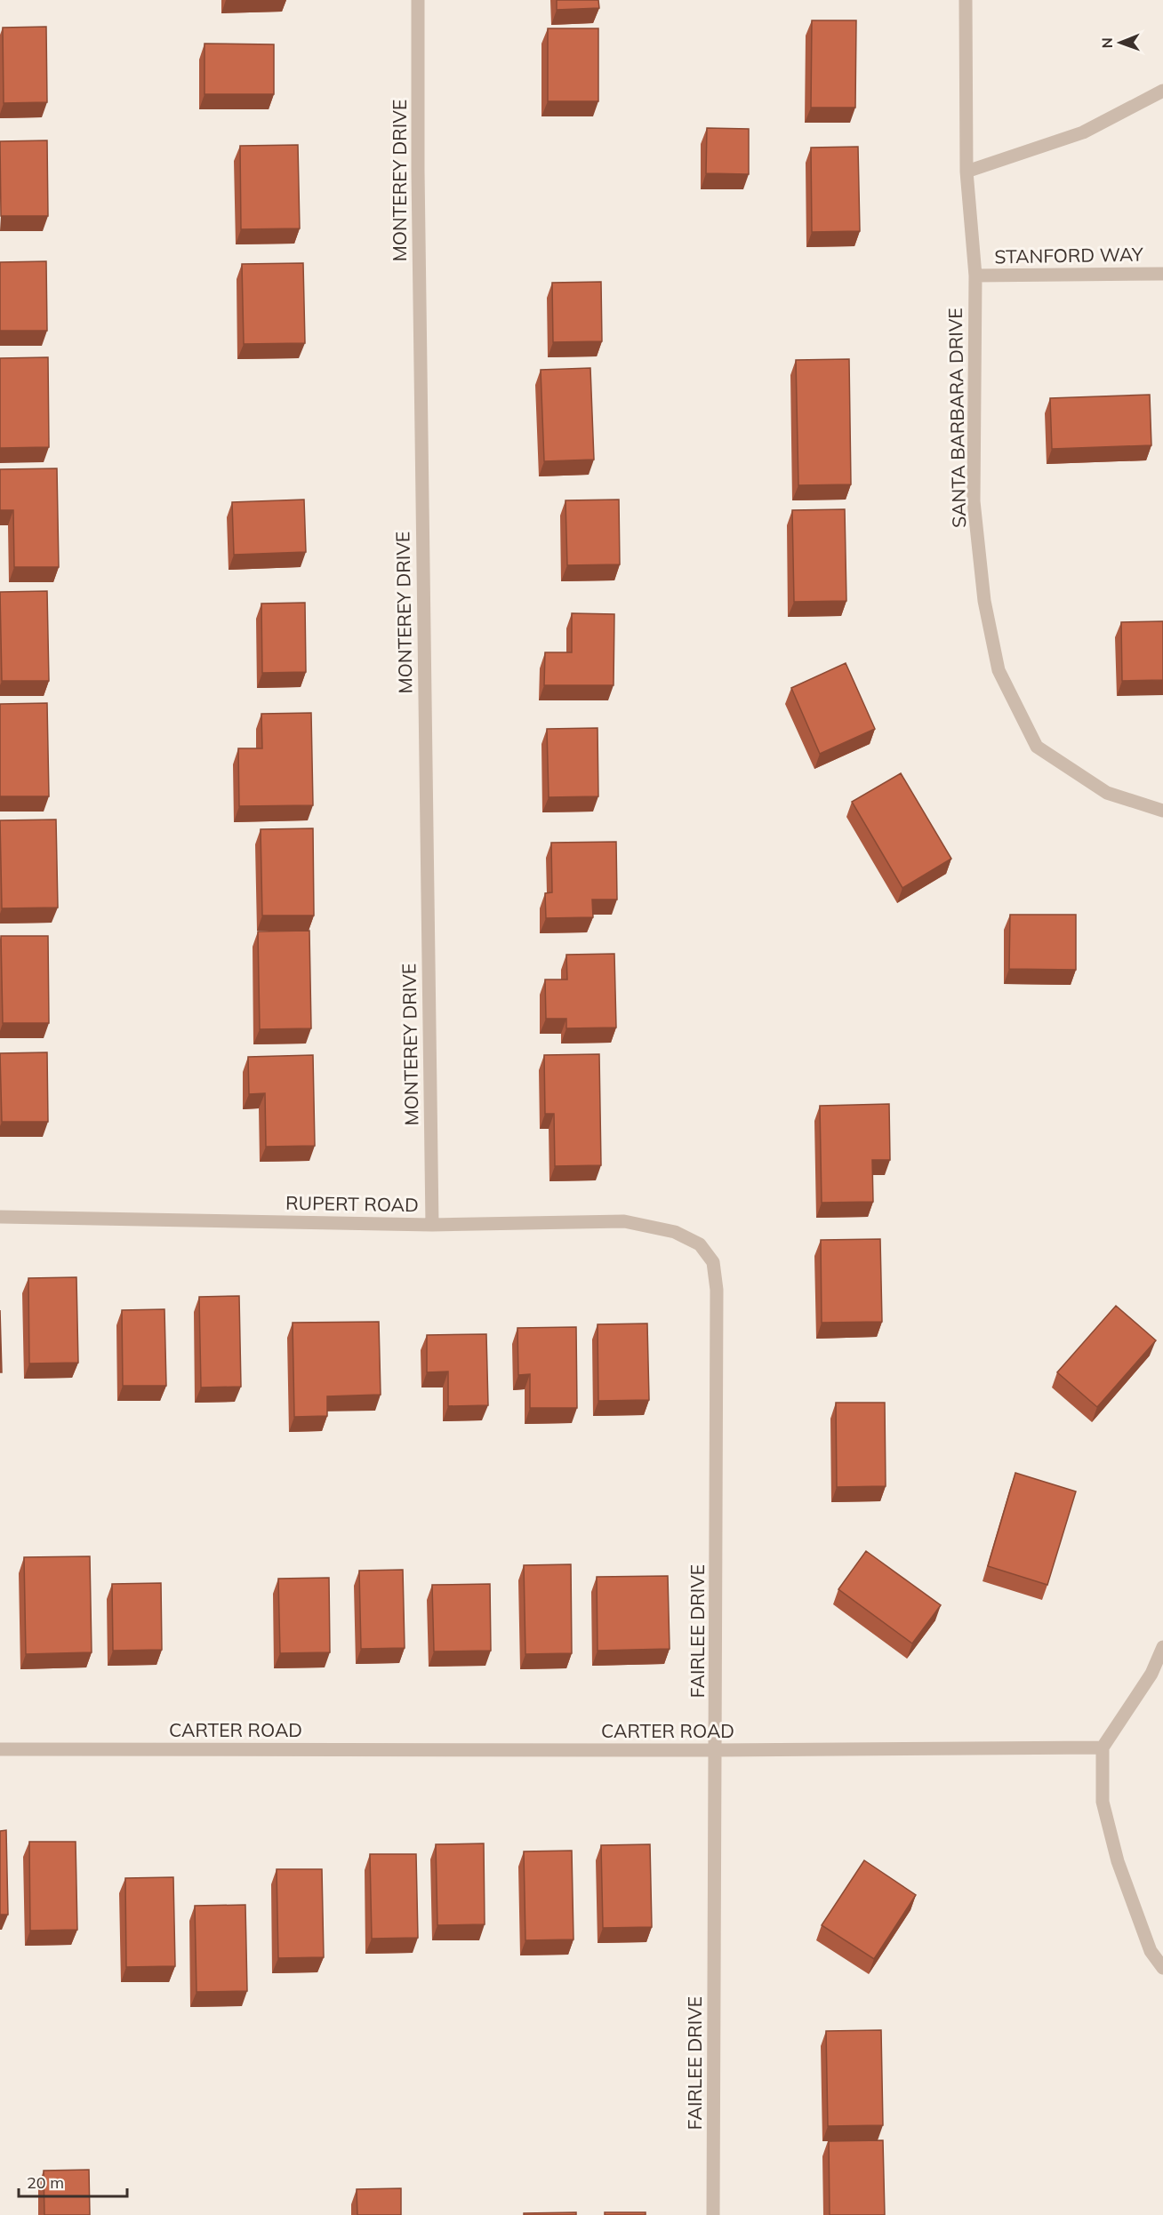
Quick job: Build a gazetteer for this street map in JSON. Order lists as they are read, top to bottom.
{
  "streets": {
    "street": [
      "MONTEREY DRIVE",
      "STANFORD WAY",
      "SANTA BARBARA DRIVE",
      "RUPERT ROAD",
      "FAIRLEE DRIVE",
      "CARTER ROAD"
    ]
  },
  "crossings": [
    ["MONTEREY DRIVE", "RUPERT ROAD"],
    ["STANFORD WAY", "SANTA BARBARA DRIVE"],
    ["RUPERT ROAD", "FAIRLEE DRIVE"],
    ["FAIRLEE DRIVE", "CARTER ROAD"]
  ],
  "scale_bar": "20 m",
  "north": "left"
}
